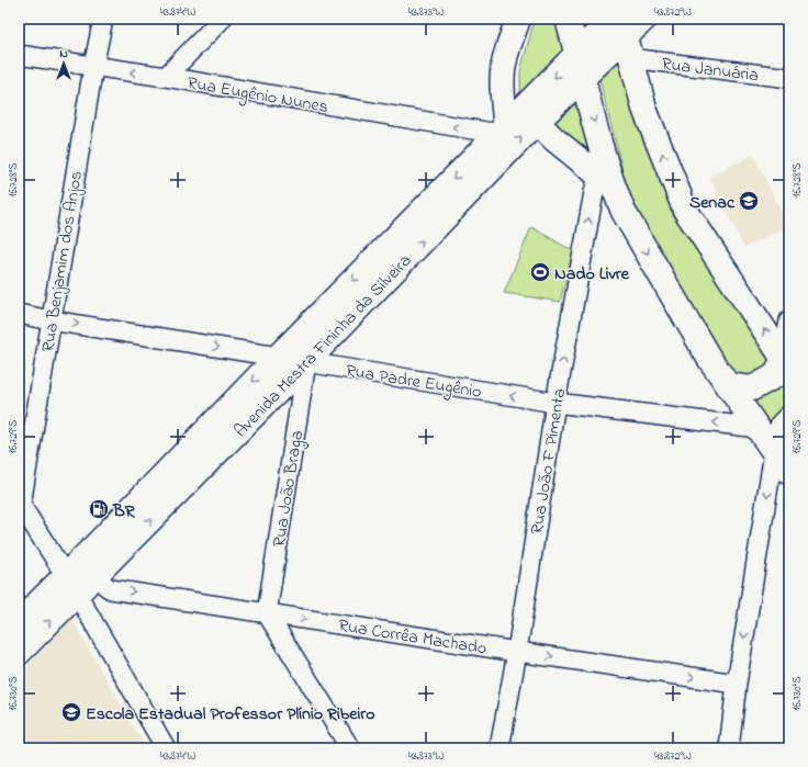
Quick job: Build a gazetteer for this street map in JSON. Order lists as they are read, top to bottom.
{
  "streets": {
    "main road": ["Avenida Mestra Fininha da Silveira"],
    "street": [
      "Rua Januária",
      "Rua Eugênio Nunes",
      "Rua Benjamim dos Anjos",
      "Rua Padre Eugênio",
      "Rua João F Pimenta",
      "Rua João Braga",
      "Rua Corrêa Machado"
    ]
  },
  "crossings": [
    ["Rua Januária", "Avenida Mestra Fininha da Silveira"],
    ["Rua Eugênio Nunes", "Rua Benjamim dos Anjos"],
    ["Rua Eugênio Nunes", "Avenida Mestra Fininha da Silveira"],
    ["Rua Benjamim dos Anjos", "Rua Padre Eugênio"],
    ["Avenida Mestra Fininha da Silveira", "Rua Padre Eugênio"],
    ["Avenida Mestra Fininha da Silveira", "Rua João Braga"],
    ["Avenida Mestra Fininha da Silveira", "Rua Corrêa Machado"],
    ["Rua Padre Eugênio", "Rua João F Pimenta"],
    ["Rua Padre Eugênio", "Rua João Braga"],
    ["Rua João F Pimenta", "Rua Corrêa Machado"],
    ["Rua João Braga", "Rua Corrêa Machado"]
  ],
  "one_way": ["Rua Eugênio Nunes", "Rua João F Pimenta", "Rua Corrêa Machado"],
  "places": {
    "school or university": ["Senac", "Escola Estadual Professor Plínio Ribeiro"],
    "sports": ["Nado Livre"],
    "fuel station": ["BR"]
  },
  "north": "top",
  "coordinates": [
    "43.874°W",
    "43.873°W",
    "43.872°W",
    "16.728°S",
    "16.729°S",
    "16.730°S"
  ]
}
